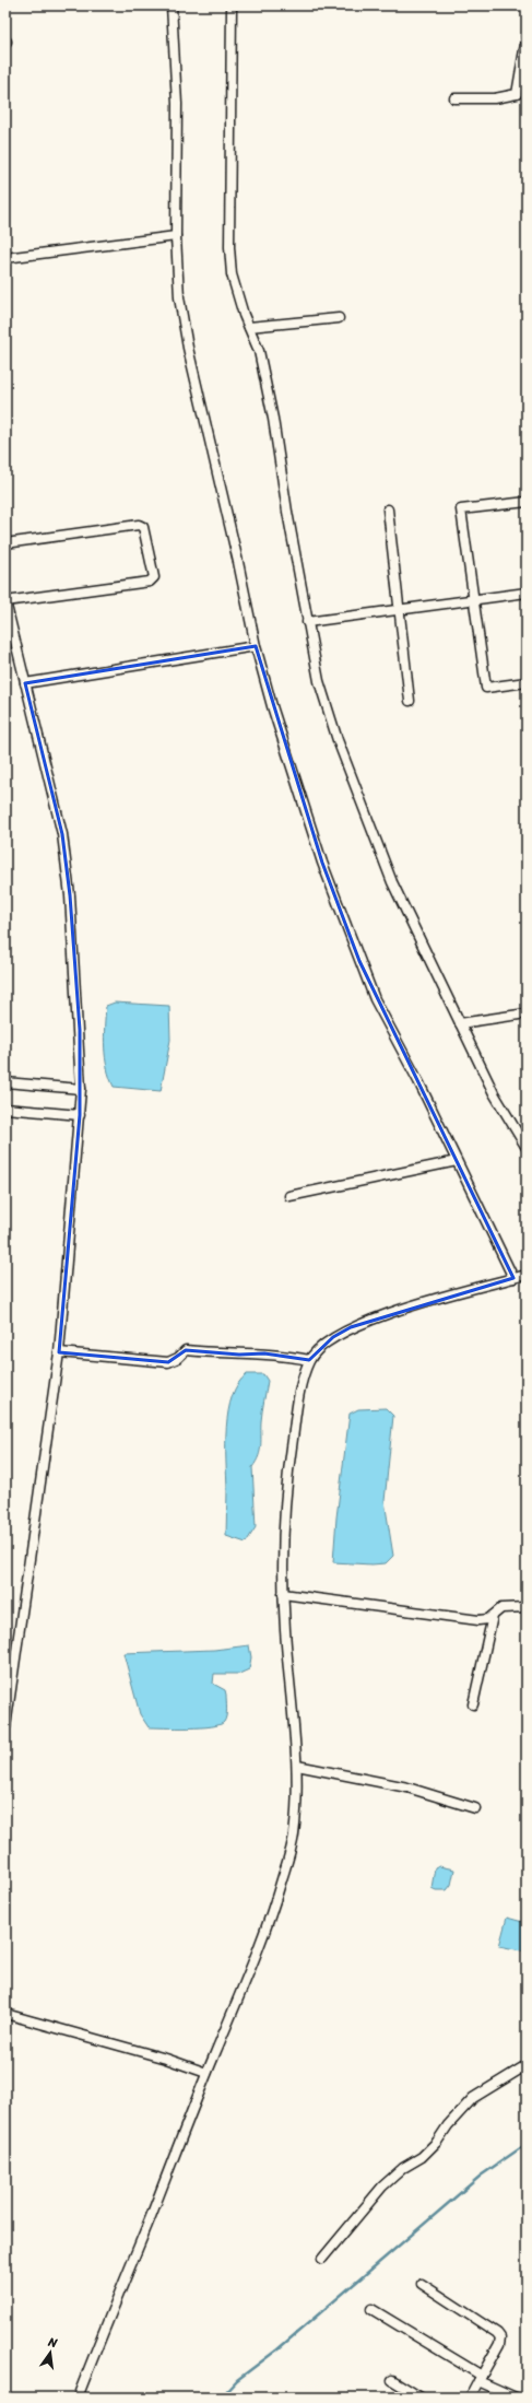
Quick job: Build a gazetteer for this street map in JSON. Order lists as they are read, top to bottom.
{
  "north": "top"
}
